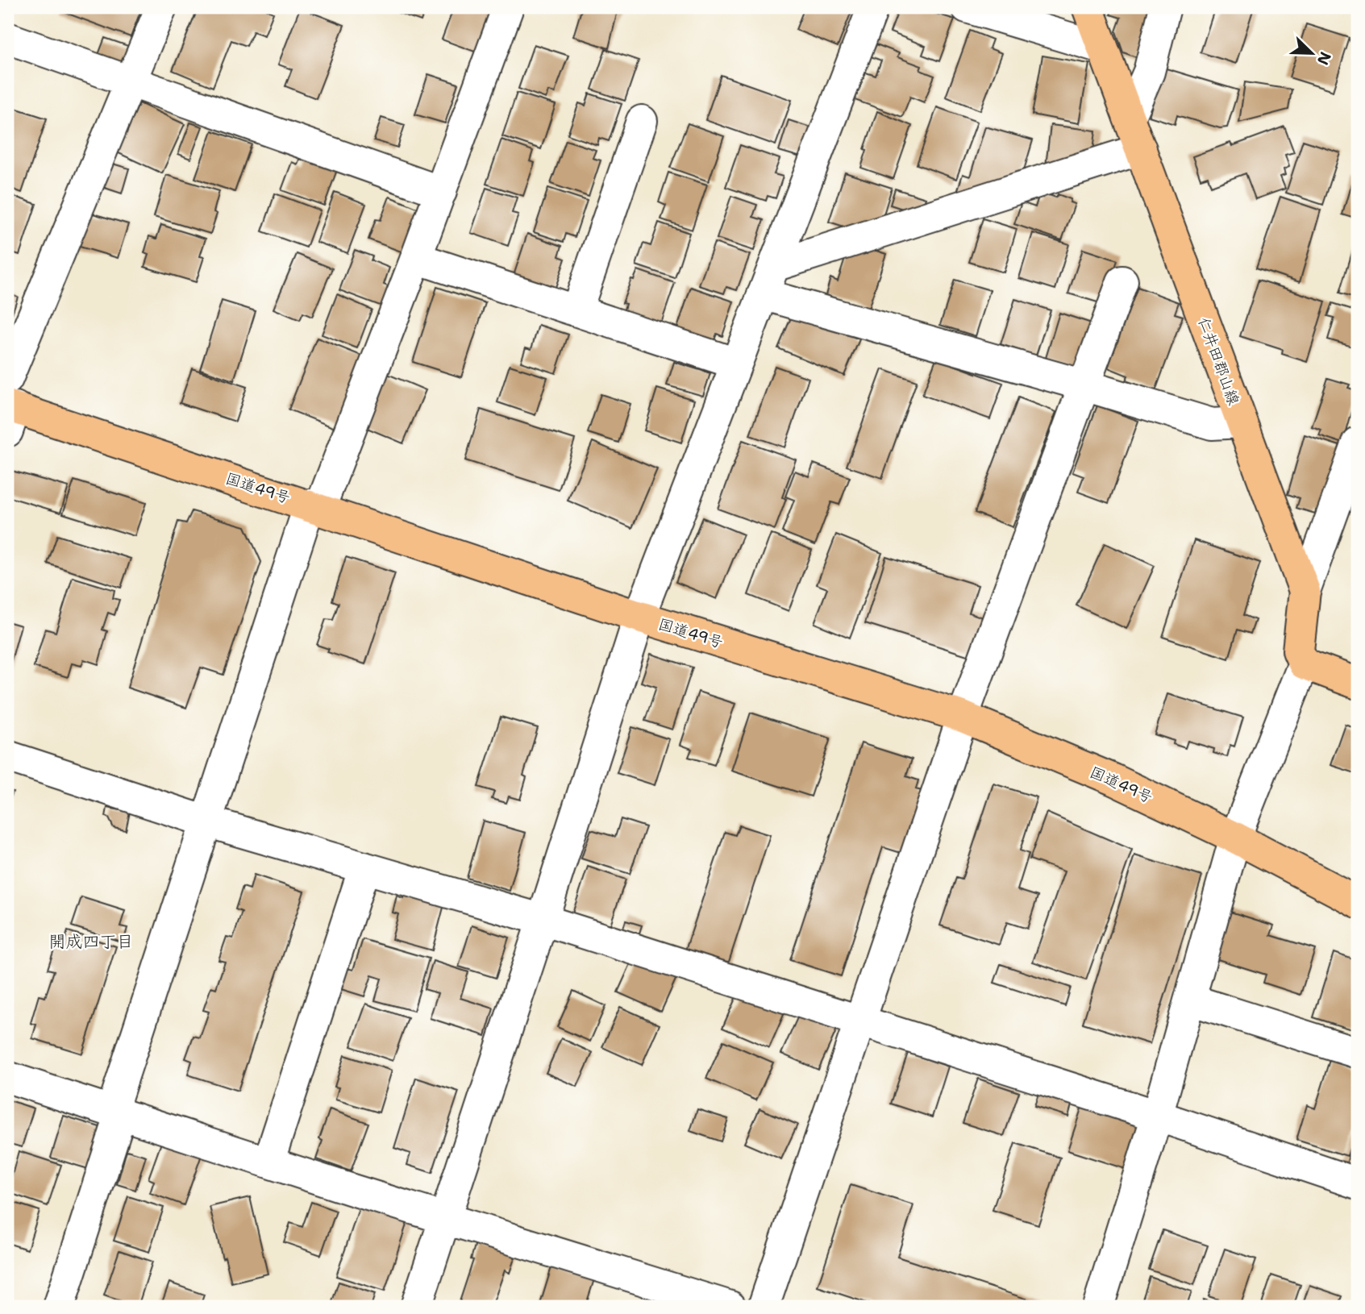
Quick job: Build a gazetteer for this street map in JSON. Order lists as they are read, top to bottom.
{
  "streets": {
    "main road": ["仁井田郡山線", "国道49号"]
  },
  "districts": ["開成四丁目"],
  "north": "bottom right"
}
